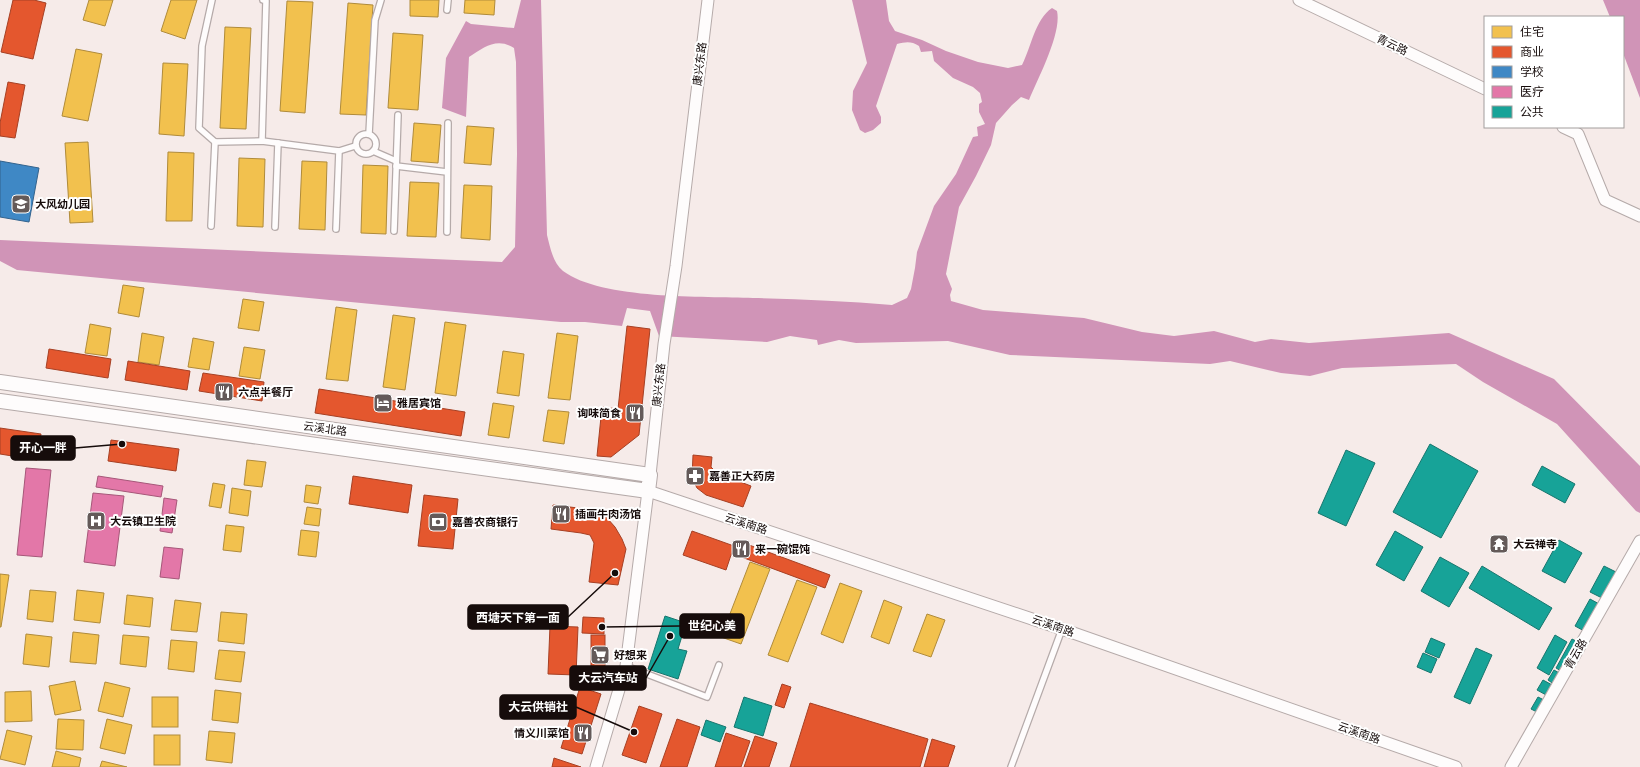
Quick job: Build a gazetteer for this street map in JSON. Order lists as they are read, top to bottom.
{
  "streets": {
    "street": [
      "青云路",
      "康兴东路",
      "云溪北路",
      "云溪南路"
    ]
  },
  "crossings": [
    ["康兴东路", "云溪北路"],
    ["康兴东路", "云溪南路"],
    ["云溪北路", "云溪南路"]
  ],
  "places": {
    "school or university": ["大风幼儿园"],
    "restaurant": [
      "六点半餐厅",
      "询味简食",
      "插画牛肉汤馆",
      "来一碗馄饨",
      "情义川菜馆"
    ],
    "hotel": ["雅居宾馆"],
    "other": [
      "开心一胖",
      "西塘天下第一面",
      "世纪心美",
      "大云汽车站",
      "大云供销社"
    ],
    "pharmacy": ["嘉善正大药房"],
    "hospital": ["大云镇卫生院"],
    "bank": ["嘉善农商银行"],
    "temple": ["大云禅寺"],
    "supermarket": ["好想来"]
  },
  "legend": [
    "住宅",
    "商业",
    "学校",
    "医疗",
    "公共"
  ]
}
